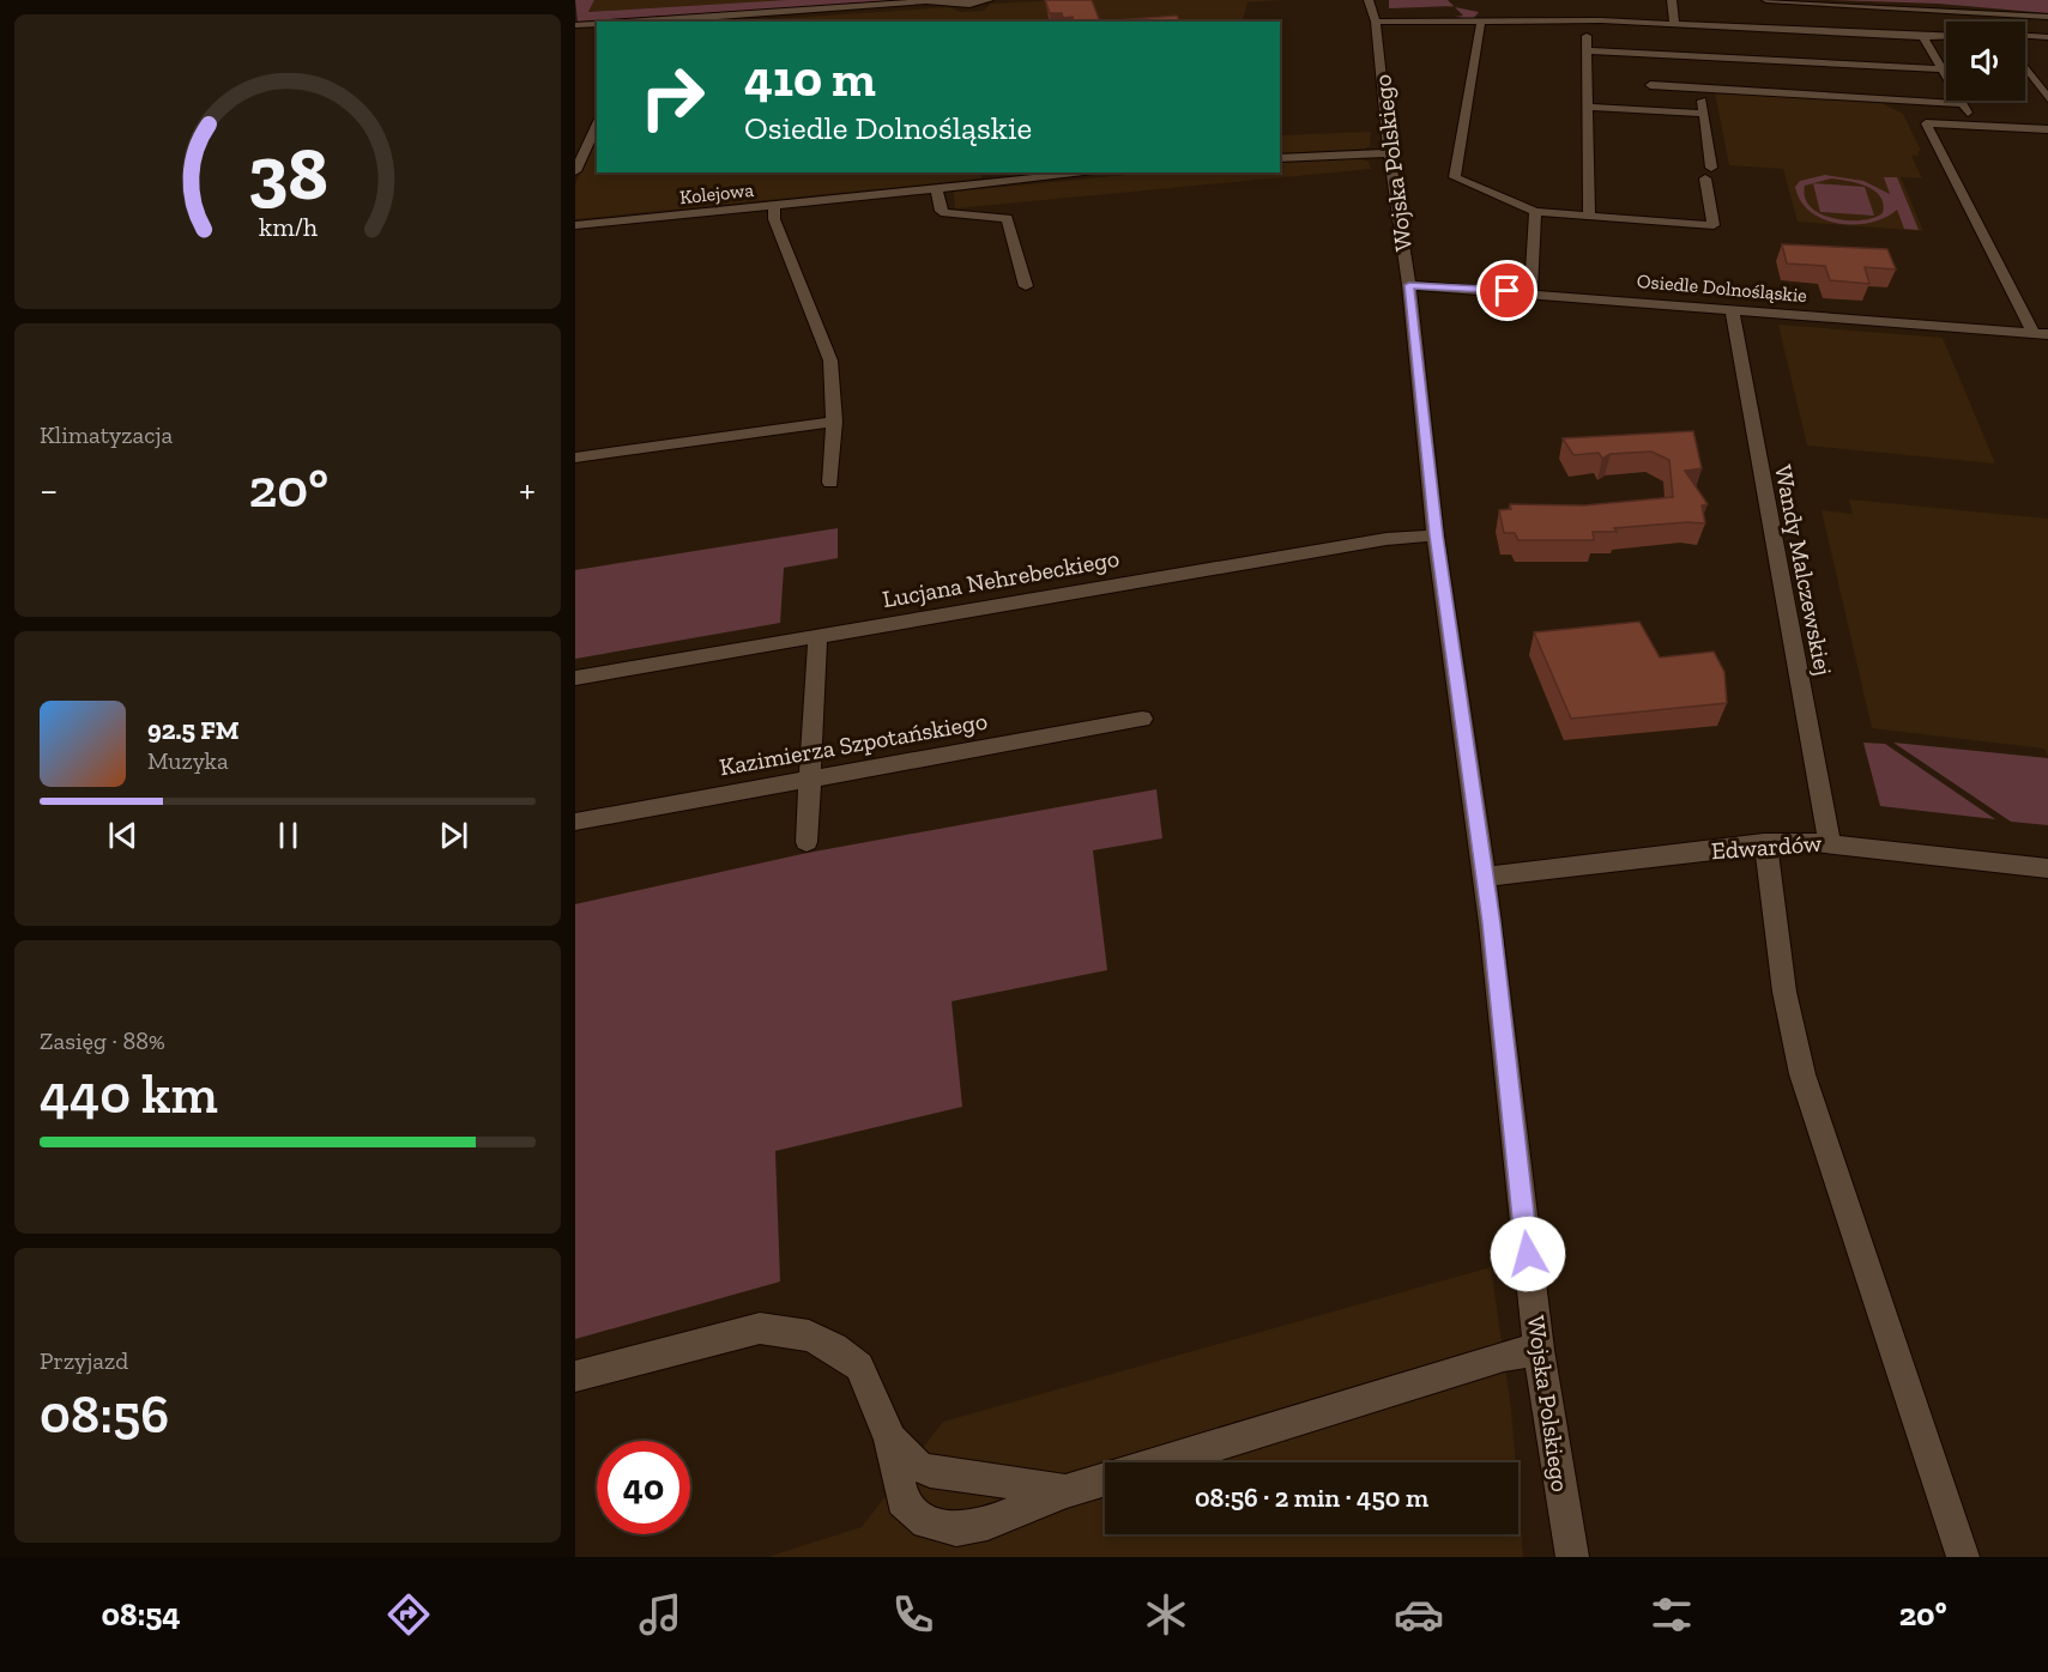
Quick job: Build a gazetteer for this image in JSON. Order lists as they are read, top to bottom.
{
  "streets": {
    "street": [
      "Wojska Polskiego",
      "Kolejowa",
      "Osiedle Dolnośląskie",
      "Wandy Malczewskiej",
      "Lucjana Nehrebeckiego",
      "Kazimierza Szpotańskiego",
      "Edwardów"
    ]
  },
  "crossings": [
    ["Wojska Polskiego", "Osiedle Dolnośląskie"],
    ["Wojska Polskiego", "Lucjana Nehrebeckiego"],
    ["Wojska Polskiego", "Edwardów"],
    ["Osiedle Dolnośląskie", "Wandy Malczewskiej"],
    ["Wandy Malczewskiej", "Edwardów"]
  ],
  "page": {
    "turn": ["410 m", "Osiedle Dolnośląskie"],
    "tile": [
      "Klimatyzacja",
      ["Zasięg · 88%", "440 km"],
      ["Przyjazd", "08:56"]
    ],
    "heat": ["−", "20°", "+"],
    "song": ["92.5 FM", "Muzyka"],
    "limit": "40",
    "trip": "08:56 · 2 min · 450 m",
    "tabs": ["08:54", "20°"],
    "gauge": ["38", "km/h"]
  }
}
